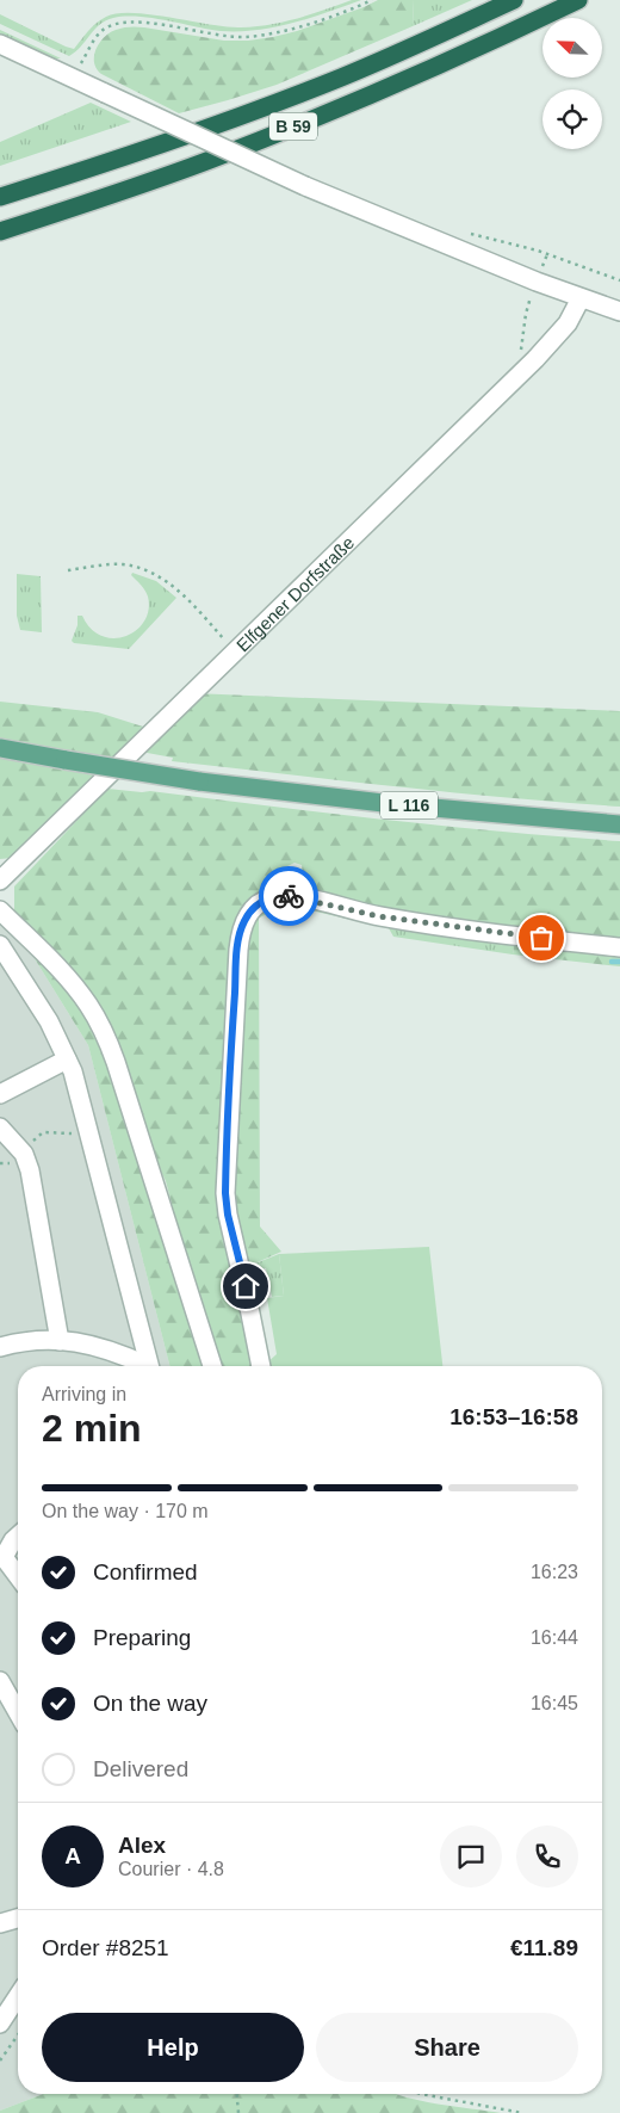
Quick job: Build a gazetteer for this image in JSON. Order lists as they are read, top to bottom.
{
  "streets": {
    "highway": ["B 59"],
    "main road": ["L 116"],
    "street": ["Elfgener Dorfstraße"]
  },
  "north": "top left",
  "page": {
    "heading": ["2 min", "Arriving in", "16:53–16:58"],
    "panel": [
      "Alex",
      "Courier · 4.8",
      "Order #8251",
      "€11.89"
    ],
    "bar": "On the way · 170 m",
    "list": [
      ["Confirmed", "16:23"],
      ["Preparing", "16:44"],
      ["On the way", "16:45"],
      "Delivered"
    ],
    "round": "A",
    "buttons": ["Help", "Share"]
  }
}
